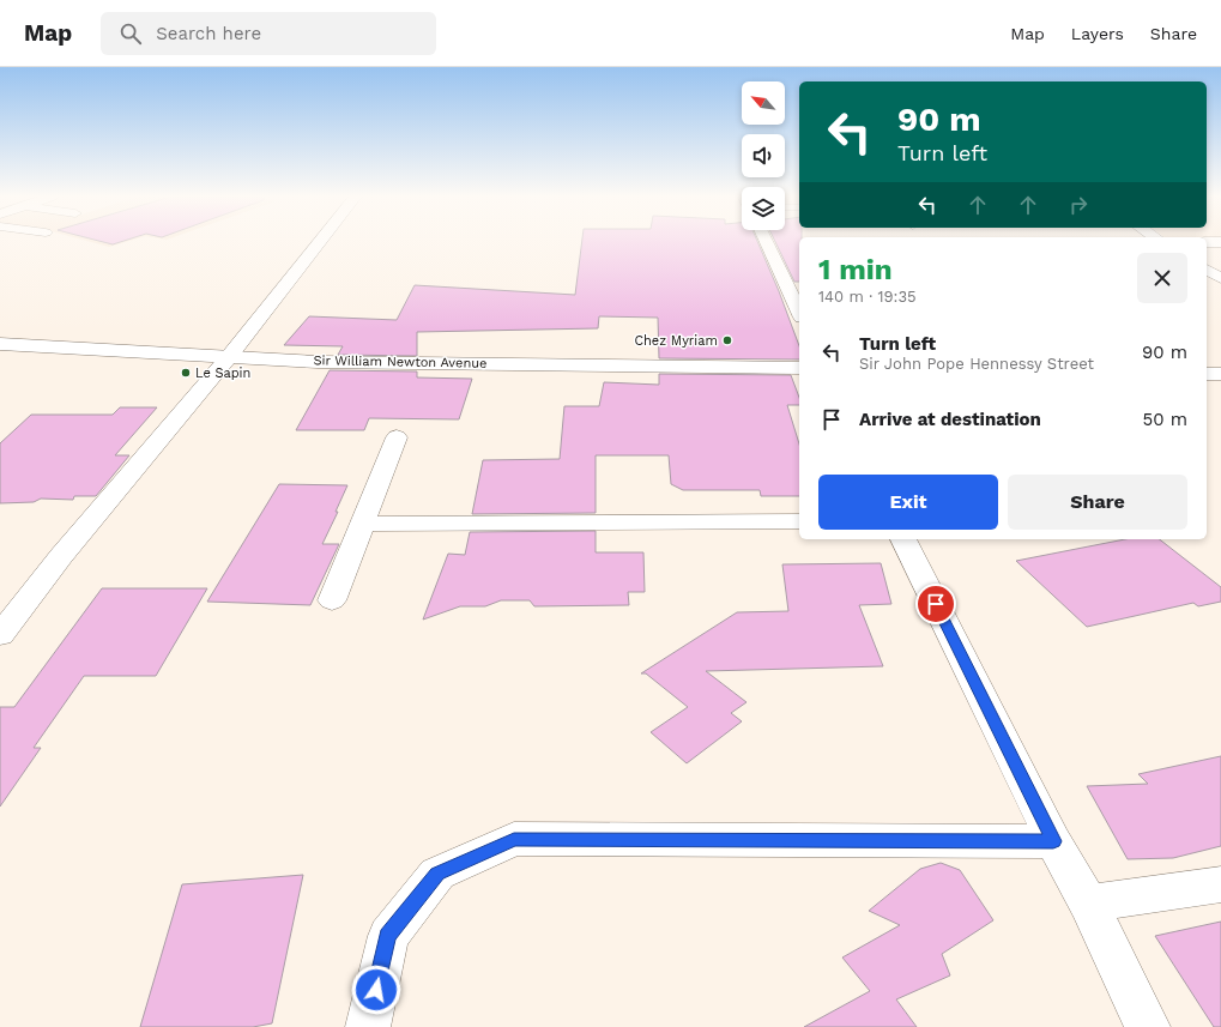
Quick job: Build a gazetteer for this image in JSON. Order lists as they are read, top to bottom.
{
  "streets": {
    "street": ["Sir William Newton Avenue"]
  },
  "places": ["Chez Myriam", "Le Sapin"],
  "north": "top left",
  "page": {
    "header": "Map",
    "search": "Search here",
    "nav": ["Map", "Layers", "Share"],
    "turn": ["90 m", "Turn left"],
    "heading": ["1 min", "140 m · 19:35"],
    "list": [
      {
        "name": "Turn left",
        "note": "Sir John Pope Hennessy Street",
        "value": "90 m"
      },
      {
        "name": "Arrive at destination",
        "value": "50 m"
      }
    ],
    "buttons": ["Exit", "Share"]
  }
}
